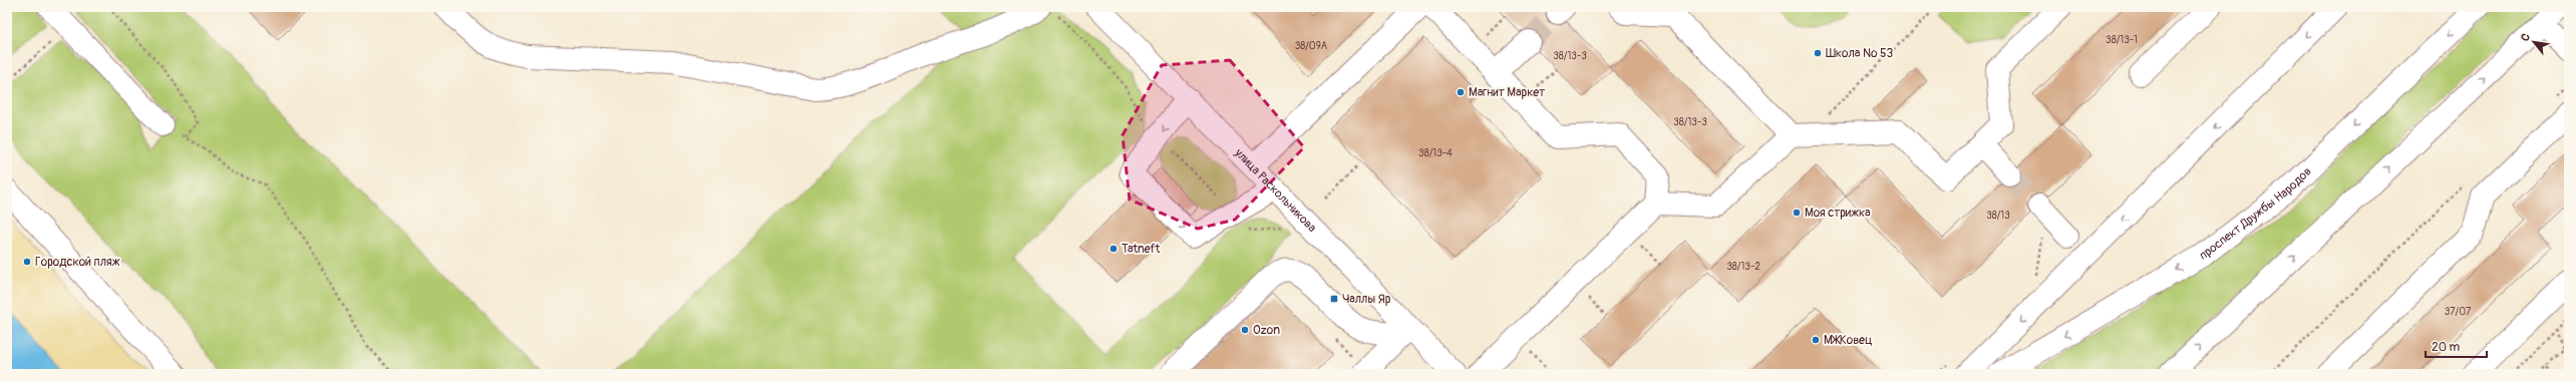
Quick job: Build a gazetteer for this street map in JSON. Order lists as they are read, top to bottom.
{
  "streets": {
    "street": ["улица Раскольникова", "проспект Дружбы Народов"]
  },
  "places": {
    "other": [
      "Школа № 53",
      "Магнит Маркет",
      "Моя стрижка",
      "Tatneft",
      "Городской пляж",
      "Ozon",
      "МЖКовец"
    ],
    "transit": ["Чаллы Яр"]
  },
  "house_numbers": [
    "38/13-1",
    "38/09А",
    "38/13-3",
    "38/13-3",
    "38/13-4",
    "38/13",
    "38/13-2",
    "37/07"
  ],
  "scale_bar": "20 m",
  "north": "top left"
}
